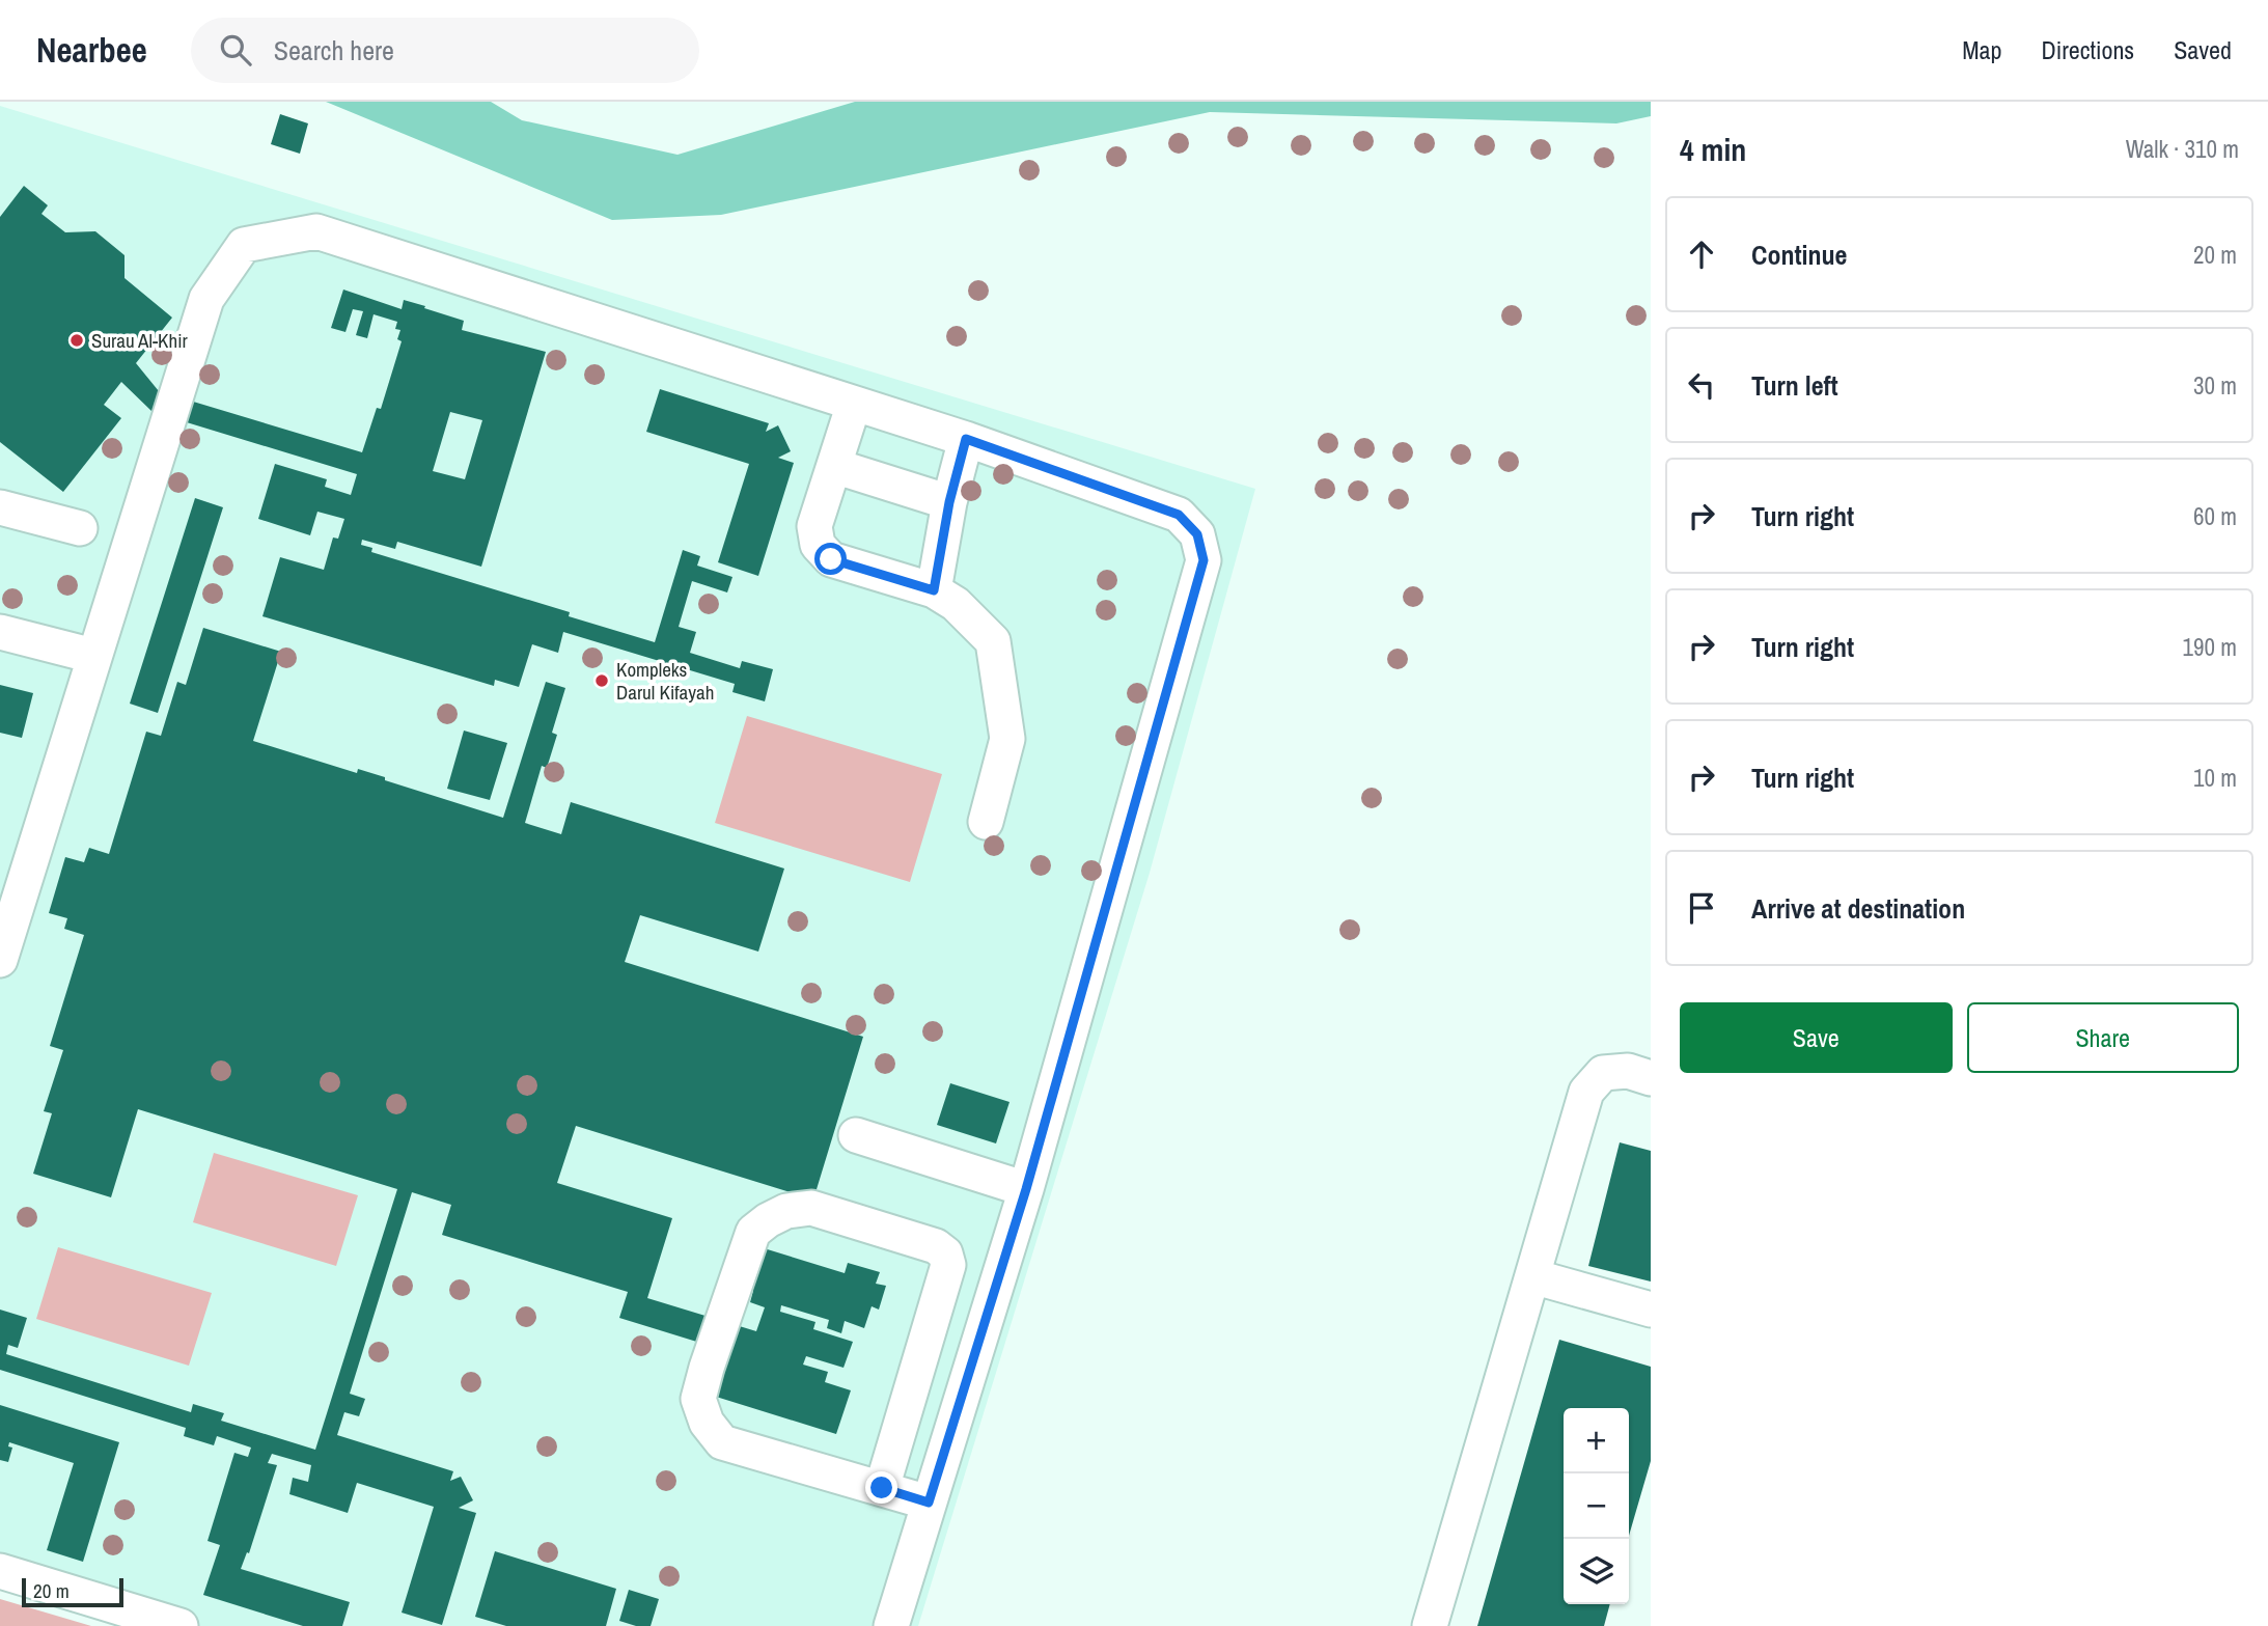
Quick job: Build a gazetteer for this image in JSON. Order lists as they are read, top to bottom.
{
  "places": ["Surau Al-Khir", "Kompleks Darul Kifayah"],
  "scale_bar": "20 m",
  "page": {
    "header": "Nearbee",
    "search": "Search here",
    "nav": ["Map", "Directions", "Saved"],
    "heading": ["4 min", "Walk · 310 m"],
    "list": [
      ["Continue", "20 m"],
      ["Turn left", "30 m"],
      ["Turn right", "60 m"],
      ["Turn right", "190 m"],
      ["Turn right", "10 m"],
      "Arrive at destination"
    ],
    "buttons": ["Save", "Share"],
    "map_buttons": ["+", "−"],
    "scale": "20 m"
  }
}
